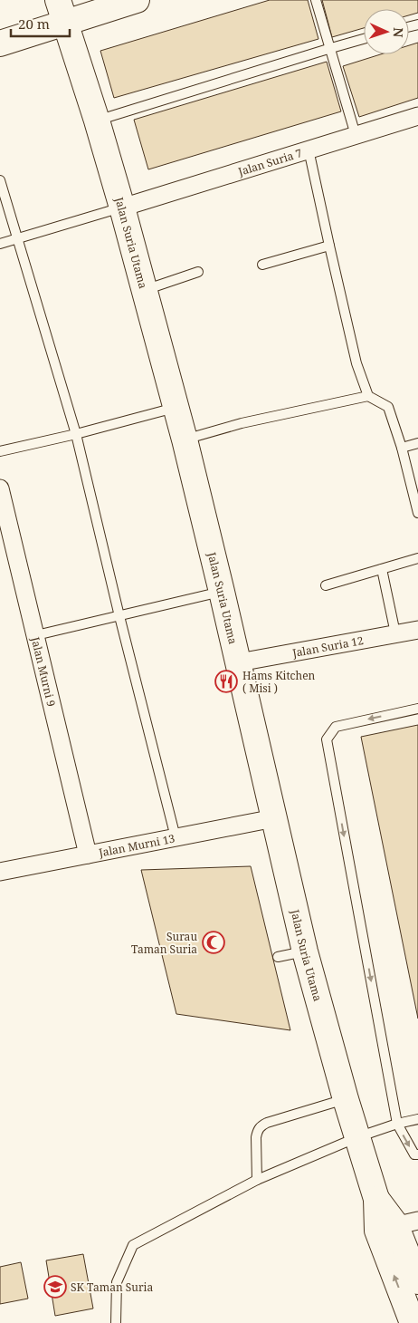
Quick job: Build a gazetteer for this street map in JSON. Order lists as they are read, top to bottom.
{
  "streets": {
    "main road": ["Jalan Suria Utama"],
    "street": [
      "Jalan Suria 7",
      "Jalan Suria 12",
      "Jalan Murni 9",
      "Jalan Murni 13"
    ]
  },
  "crossings": [
    ["Jalan Suria 7", "Jalan Suria Utama"],
    ["Jalan Suria Utama", "Jalan Suria 12"],
    ["Jalan Suria Utama", "Jalan Murni 13"],
    ["Jalan Murni 9", "Jalan Murni 13"]
  ],
  "places": {
    "restaurant": ["Hams Kitchen ( Misi )"],
    "mosque": ["Surau Taman Suria"],
    "school or university": ["SK Taman Suria"]
  },
  "scale_bar": "20 m",
  "north": "right"
}
